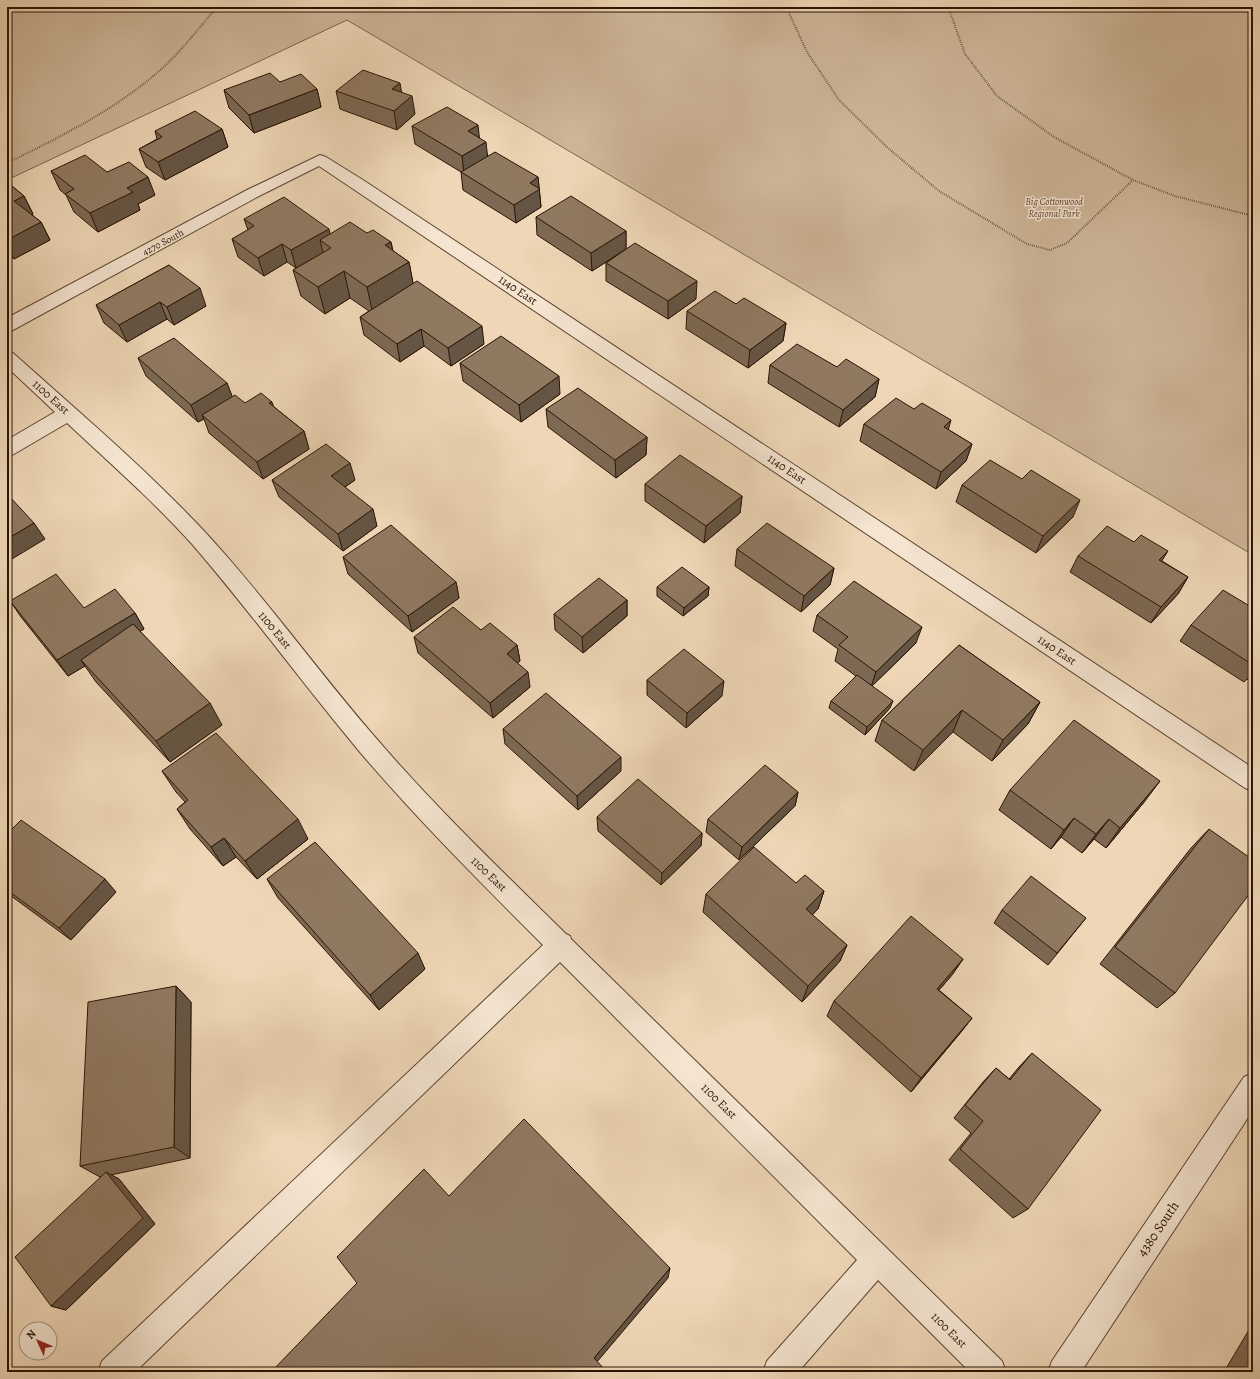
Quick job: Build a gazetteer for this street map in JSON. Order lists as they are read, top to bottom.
{
  "streets": {
    "street": [
      "4270 South",
      "1140 East",
      "1100 East",
      "4380 South"
    ]
  },
  "crossings": [
    ["4270 South", "1140 East"]
  ],
  "parks": ["Big Cottonwood Regional Park"],
  "north": "top left"
}
